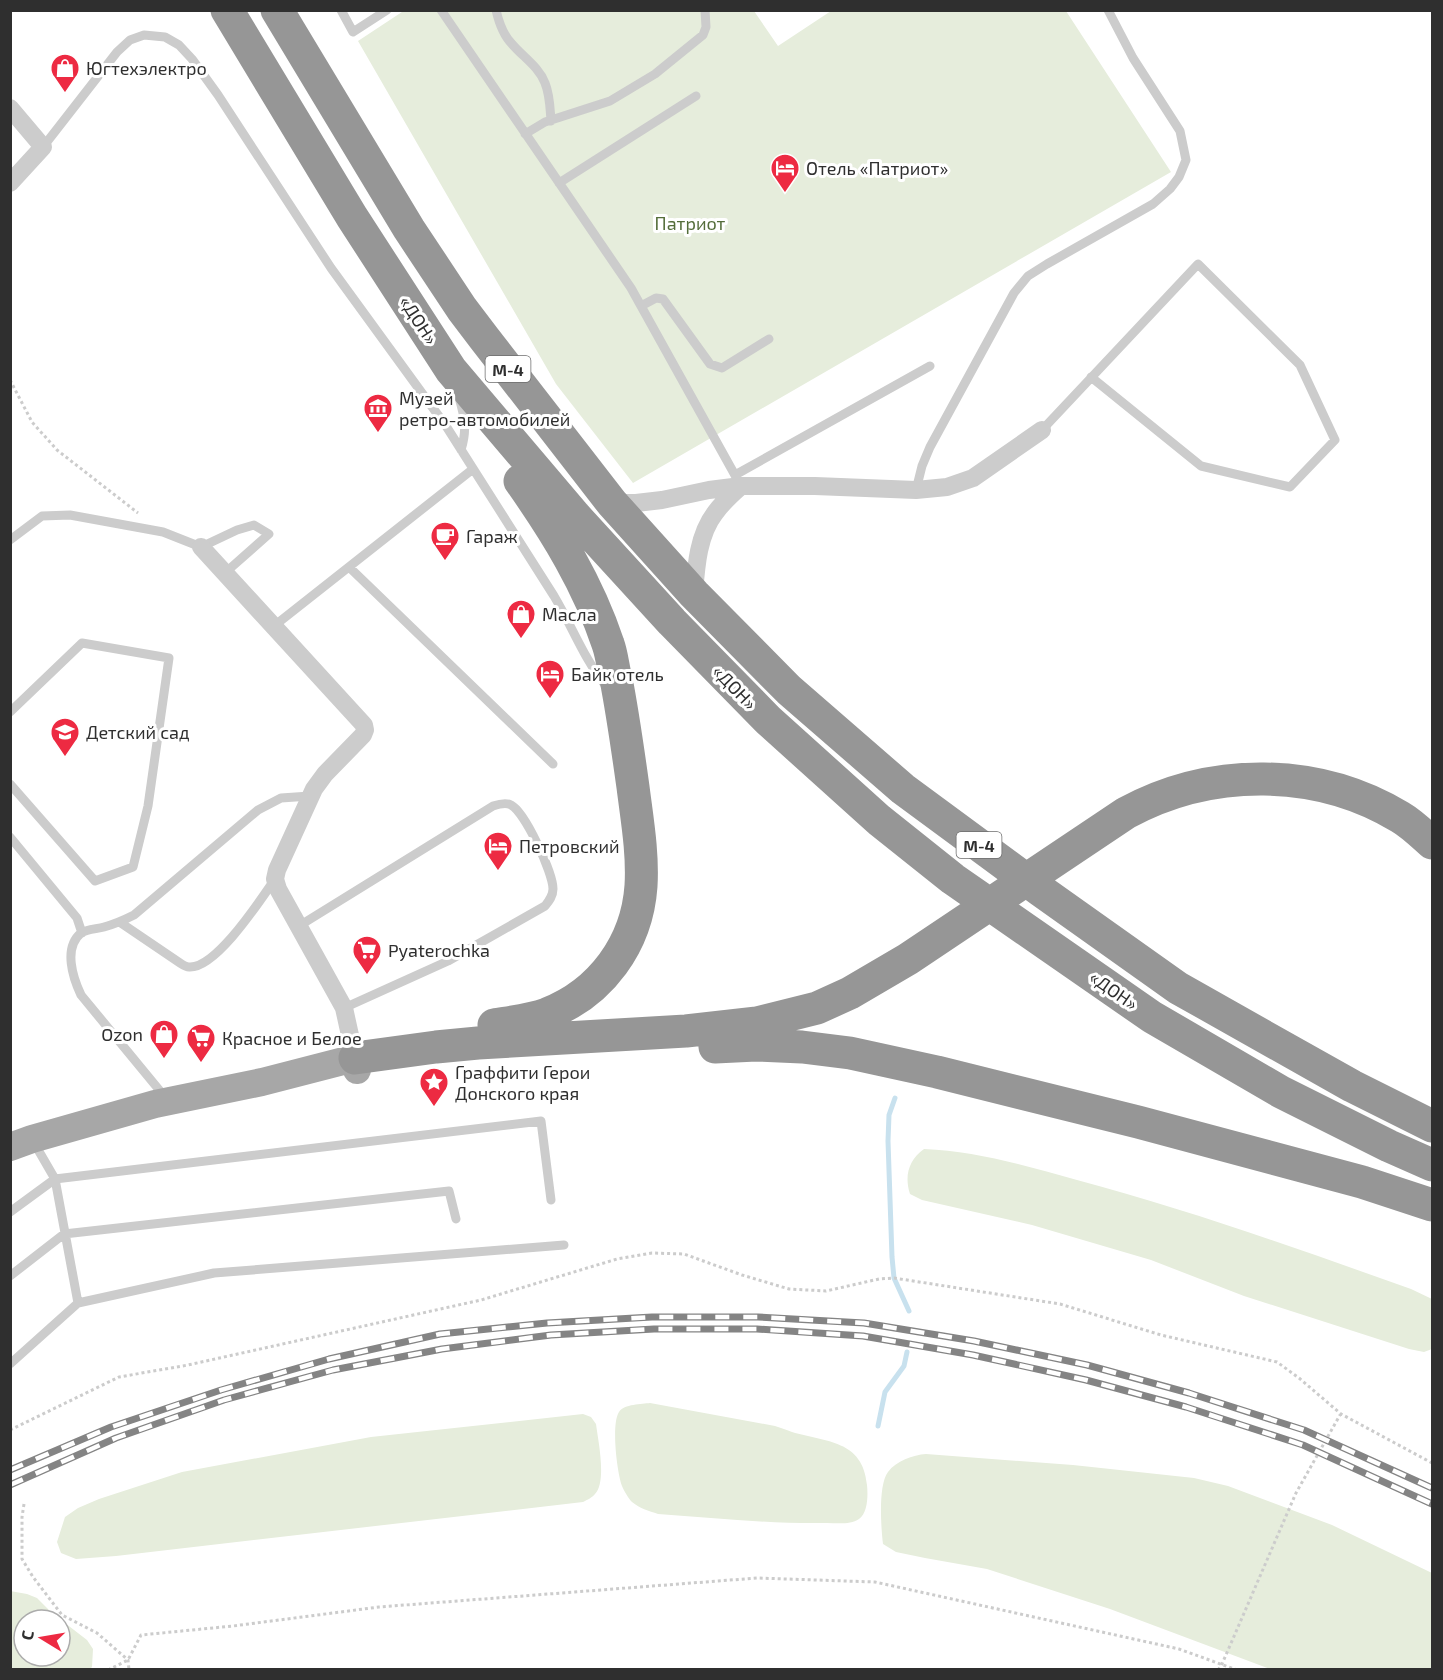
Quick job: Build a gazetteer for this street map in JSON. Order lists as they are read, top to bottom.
{
  "streets": {
    "highway": ["«ДОН»", "М-4"]
  },
  "parks": ["Патриот"],
  "places": {
    "shop": ["Югтехэлектро", "Масла", "Ozon"],
    "hotel": ["Отель «Патриот»", "Байк отель", "Петровский"],
    "museum": ["Музей ретро-автомобилей"],
    "cafe": ["Гараж"],
    "school or university": ["Детский сад"],
    "supermarket": ["Pyaterochka", "Красное и Белое"],
    "place": ["Граффити Герои Донского края"]
  },
  "north": "left"
}
